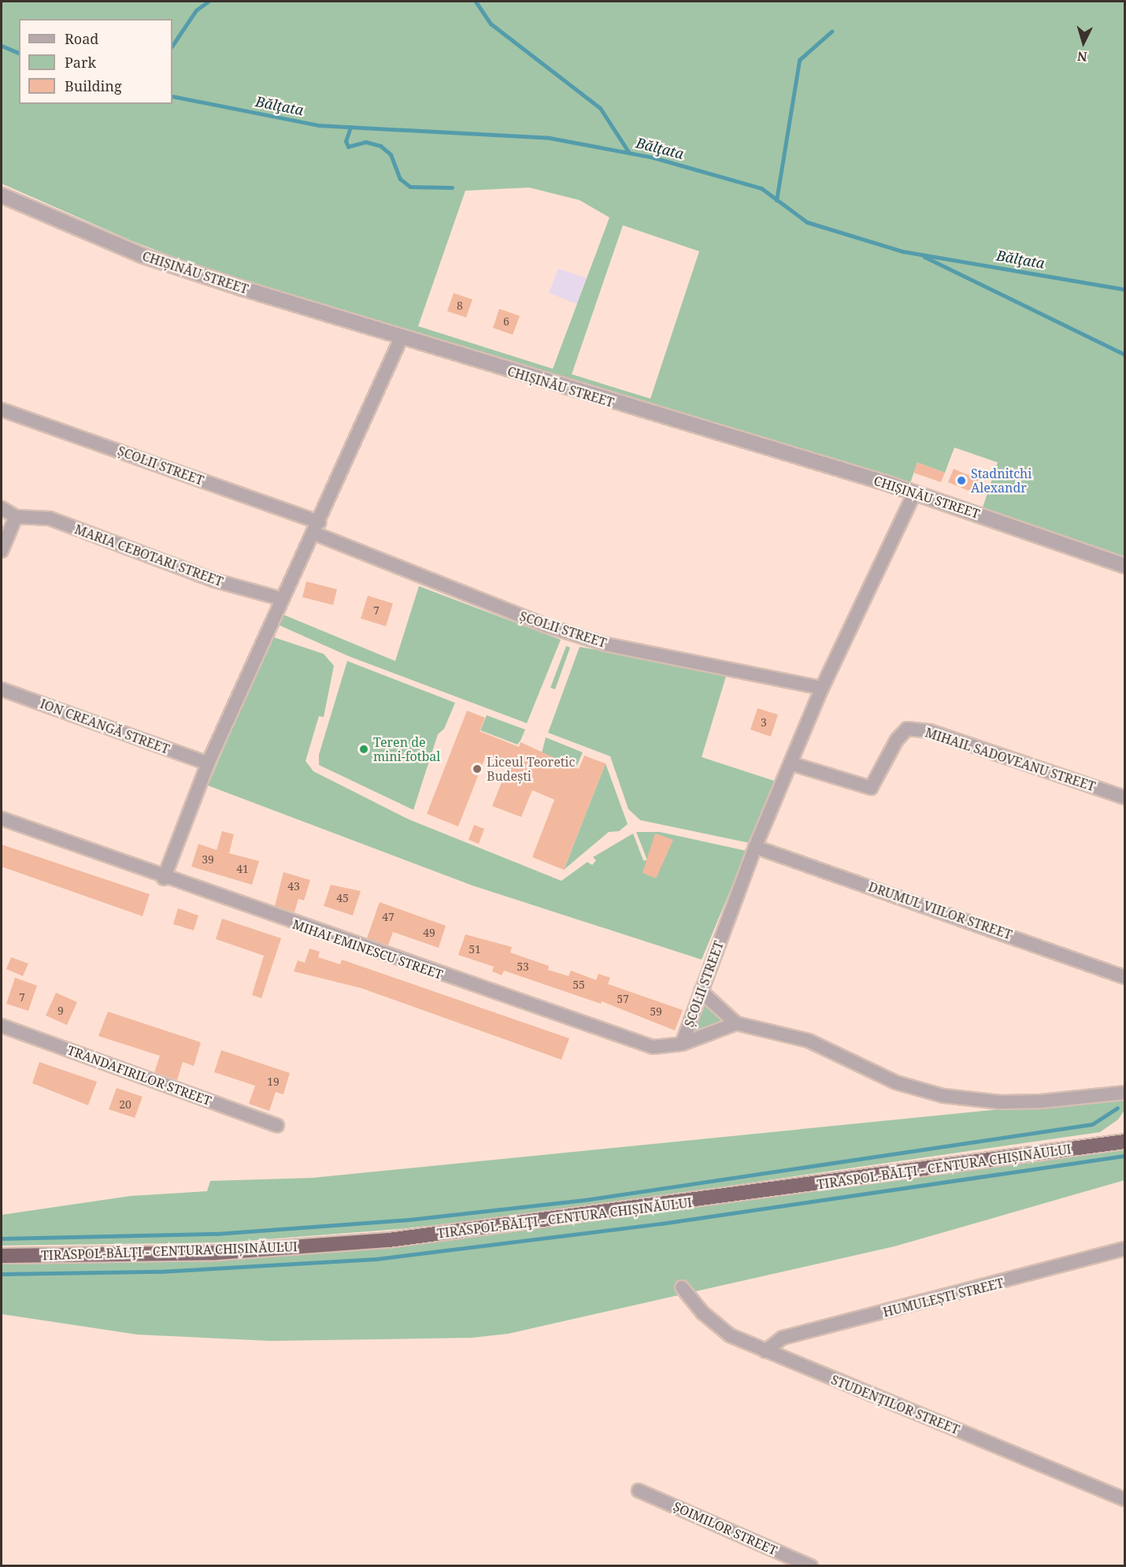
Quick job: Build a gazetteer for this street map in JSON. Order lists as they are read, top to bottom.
{
  "streets": {
    "highway": ["TIRASPOL-BĂLŢI - CENTURA CHIȘINĂULUI"],
    "street": [
      "CHIȘINĂU STREET",
      "ȘCOLII STREET",
      "MARIA CEBOTARI STREET",
      "ION CREANGĂ STREET",
      "MIHAIL SADOVEANU STREET",
      "DRUMUL VIILOR STREET",
      "MIHAI EMINESCU STREET",
      "TRANDAFIRILOR STREET",
      "HUMULEȘTI STREET",
      "STUDENȚILOR STREET",
      "ȘOIMILOR STREET"
    ]
  },
  "crossings": [
    ["CHIȘINĂU STREET", "ȘCOLII STREET"],
    ["ȘCOLII STREET", "MIHAIL SADOVEANU STREET"],
    ["ȘCOLII STREET", "DRUMUL VIILOR STREET"],
    ["ȘCOLII STREET", "MIHAI EMINESCU STREET"],
    ["HUMULEȘTI STREET", "STUDENȚILOR STREET"]
  ],
  "water": ["Bălţata"],
  "places": ["Stadnitchi Alexandr", "Teren de mini-fotbal", "Liceul Teoretic Budești"],
  "house_numbers": [
    "8",
    "6",
    "7",
    "3",
    "39",
    "41",
    "43",
    "45",
    "47",
    "49",
    "51",
    "53",
    "55",
    "7",
    "57",
    "9",
    "59",
    "19",
    "20"
  ],
  "legend": ["Road", "Park", "Building"],
  "north": "bottom"
}
